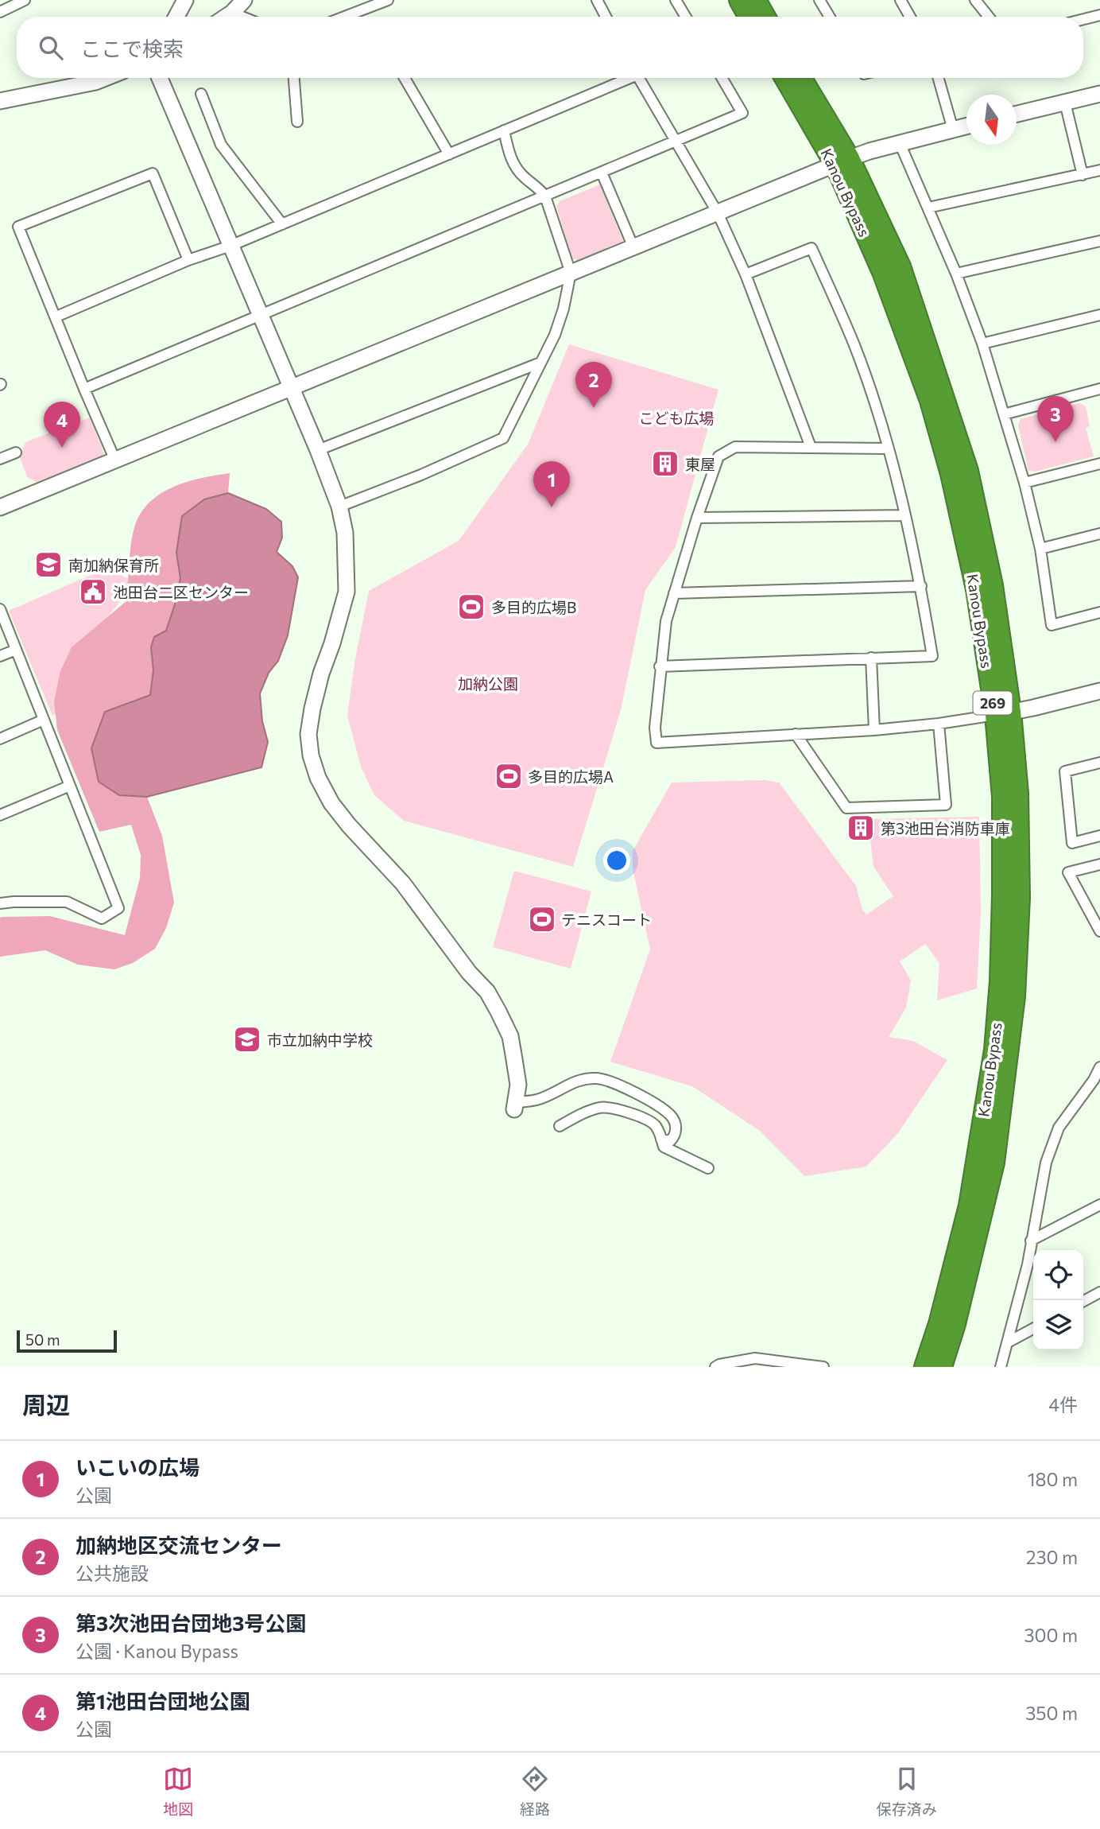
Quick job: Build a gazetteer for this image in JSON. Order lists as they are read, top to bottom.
{
  "streets": {
    "highway": ["Kanou Bypass", "269"]
  },
  "parks": ["こども広場", "加納公園"],
  "places": {
    "building": ["東屋", "第3池田台消防車庫"],
    "school or university": ["南加納保育所", "市立加納中学校"],
    "public building": ["池田台二区センター"],
    "sports": ["多目的広場B", "多目的広場A", "テニスコート"]
  },
  "scale_bar": "50 m",
  "north": "bottom",
  "page": {
    "search": "ここで検索",
    "pins": [
      "2",
      "3",
      "4",
      "1"
    ],
    "scale": "50 m",
    "heading": ["周辺", "4件"],
    "list": [
      {
        "mark": "1",
        "name": "いこいの広場",
        "note": "公園",
        "value": "180 m"
      },
      {
        "mark": "2",
        "name": "加納地区交流センター",
        "note": "公共施設",
        "value": "230 m"
      },
      {
        "mark": "3",
        "name": "第3次池田台団地3号公園",
        "note": "公園 · Kanou Bypass",
        "value": "300 m"
      },
      {
        "mark": "4",
        "name": "第1池田台団地公園",
        "note": "公園",
        "value": "350 m"
      }
    ],
    "nav": ["地図", "経路", "保存済み"]
  }
}
